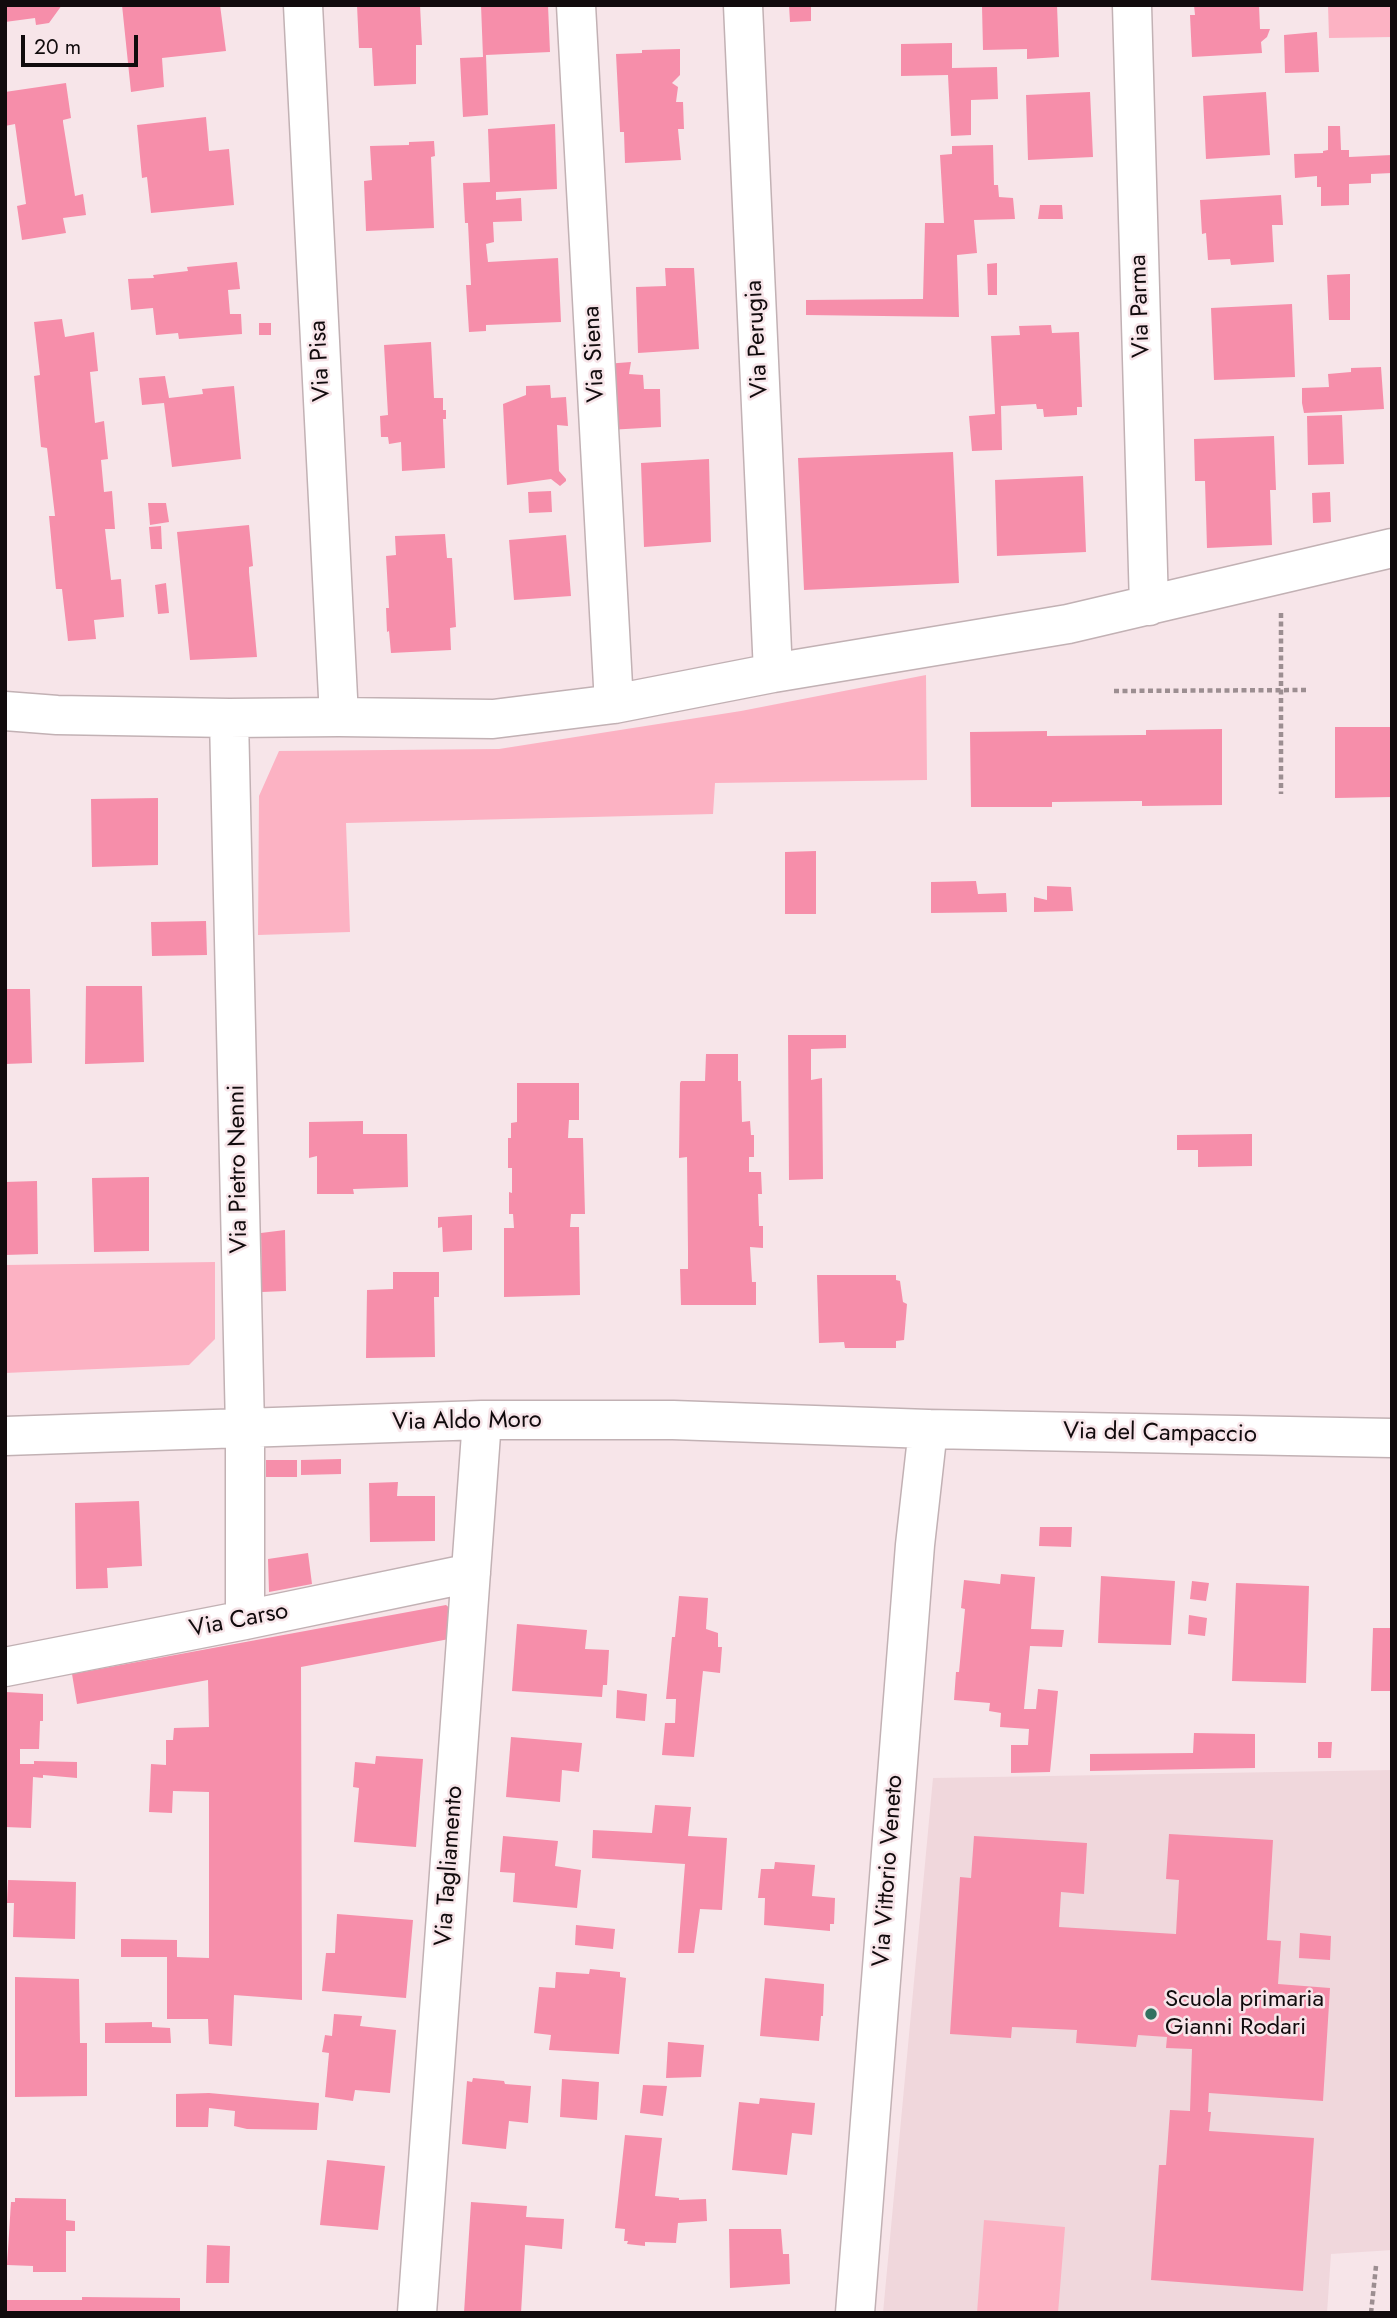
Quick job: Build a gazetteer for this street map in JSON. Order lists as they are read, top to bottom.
{
  "streets": {
    "street": [
      "Via Parma",
      "Via Perugia",
      "Via Siena",
      "Via Pisa",
      "Via Pietro Nenni",
      "Via Aldo Moro",
      "Via del Campaccio",
      "Via Carso",
      "Via Tagliamento",
      "Via Vittorio Veneto"
    ]
  },
  "crossings": [
    ["Via Pietro Nenni", "Via Aldo Moro"],
    ["Via Pietro Nenni", "Via Carso"],
    ["Via Aldo Moro", "Via del Campaccio"],
    ["Via Aldo Moro", "Via Tagliamento"],
    ["Via Aldo Moro", "Via Vittorio Veneto"],
    ["Via del Campaccio", "Via Vittorio Veneto"],
    ["Via Carso", "Via Tagliamento"]
  ],
  "places": ["Scuola primaria Gianni Rodari"],
  "scale_bar": "20 m"
}
